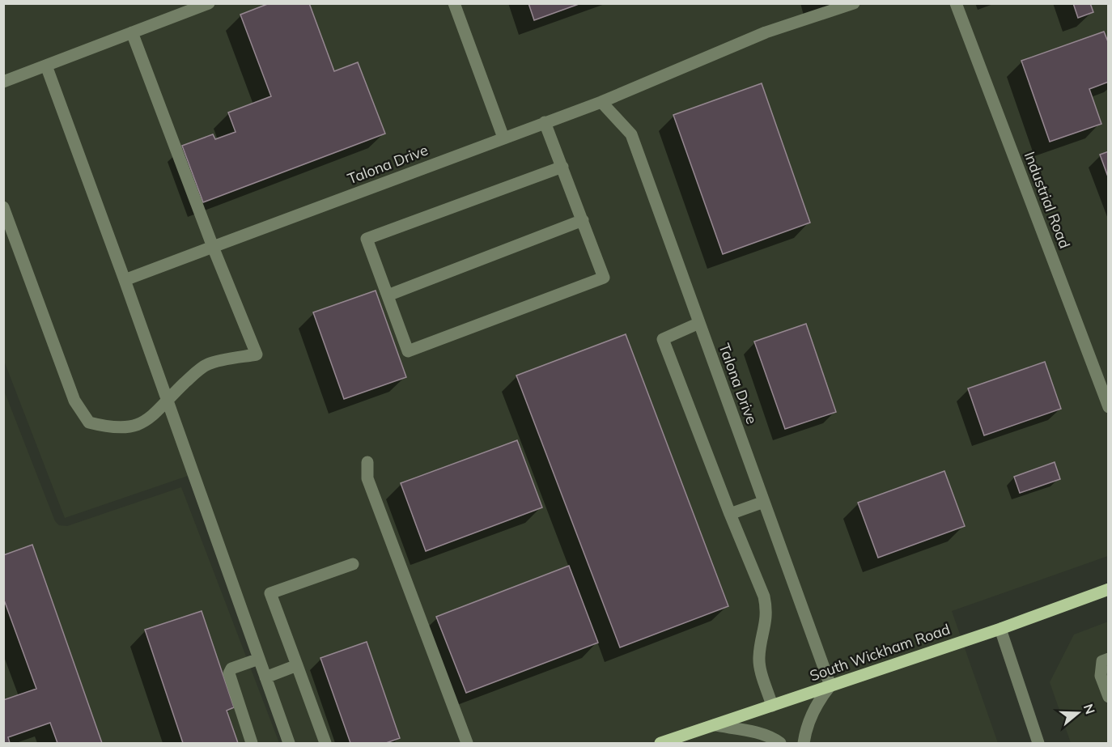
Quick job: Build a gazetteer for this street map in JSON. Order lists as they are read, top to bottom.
{
  "streets": {
    "main road": ["South Wickham Road"],
    "street": ["Talona Drive", "Industrial Road"]
  },
  "crossings": [
    ["Talona Drive", "South Wickham Road"]
  ],
  "north": "right"
}
